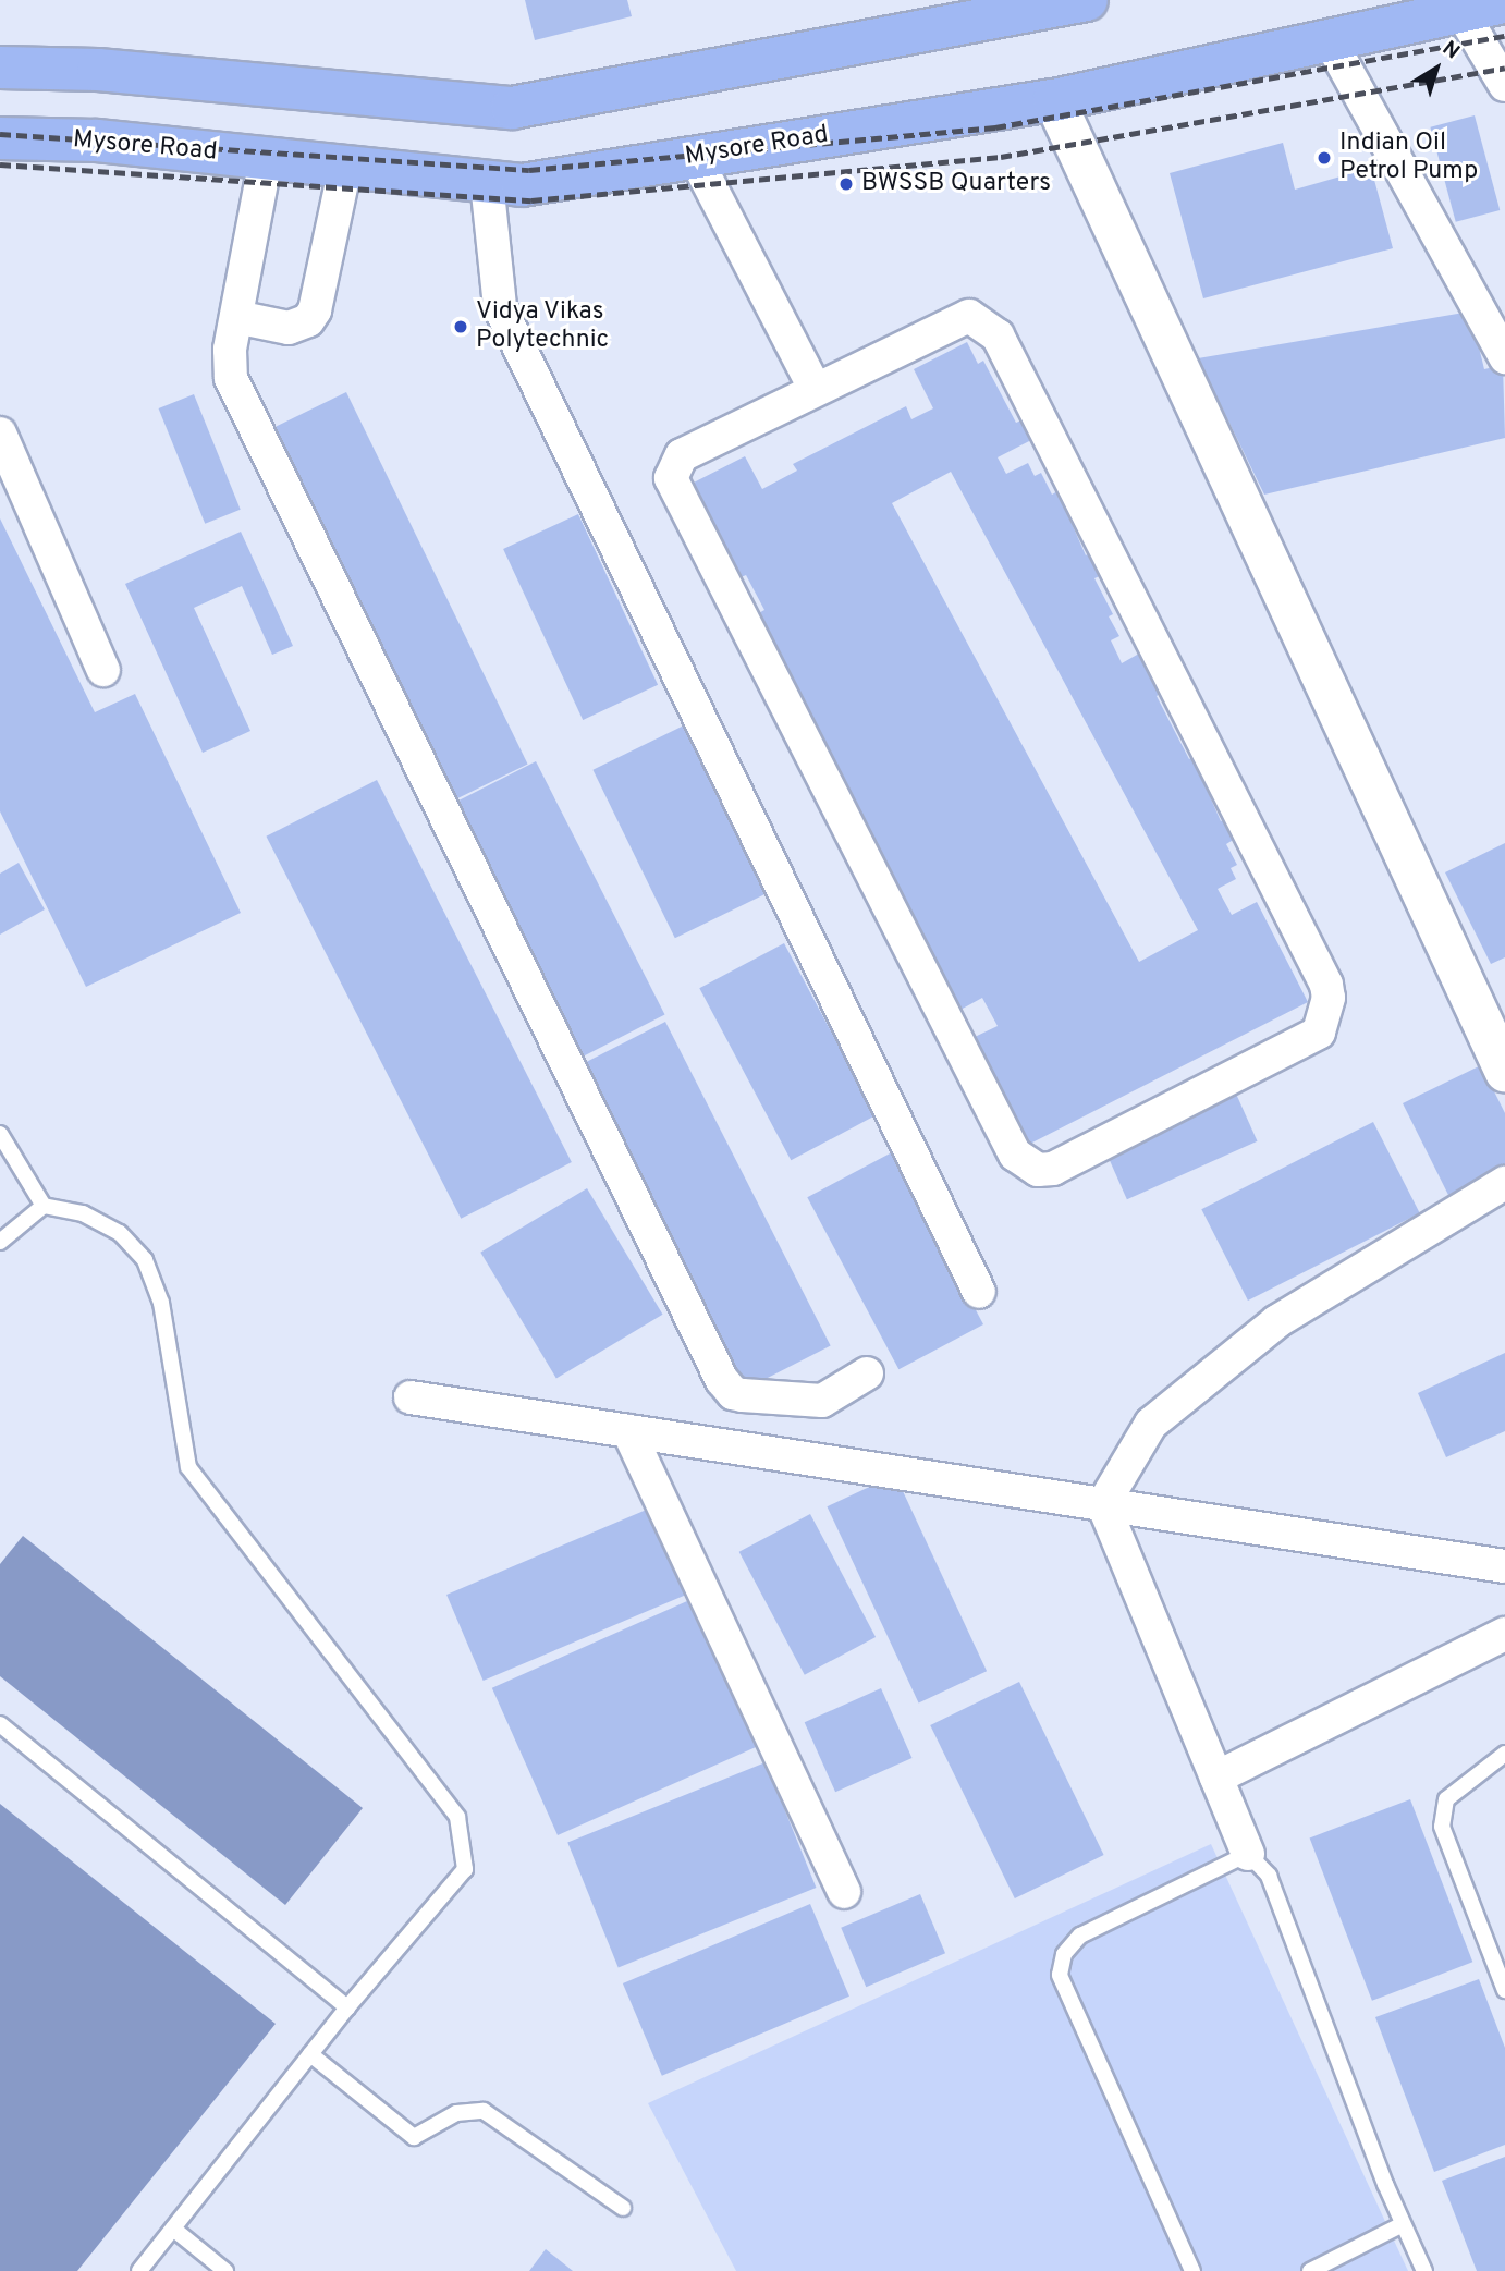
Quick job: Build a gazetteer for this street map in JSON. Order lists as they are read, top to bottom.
{
  "streets": {
    "highway": ["Mysore Road"]
  },
  "places": ["Indian Oil Petrol Pump", "BWSSB Quarters", "Vidya Vikas Polytechnic"],
  "north": "top right"
}
